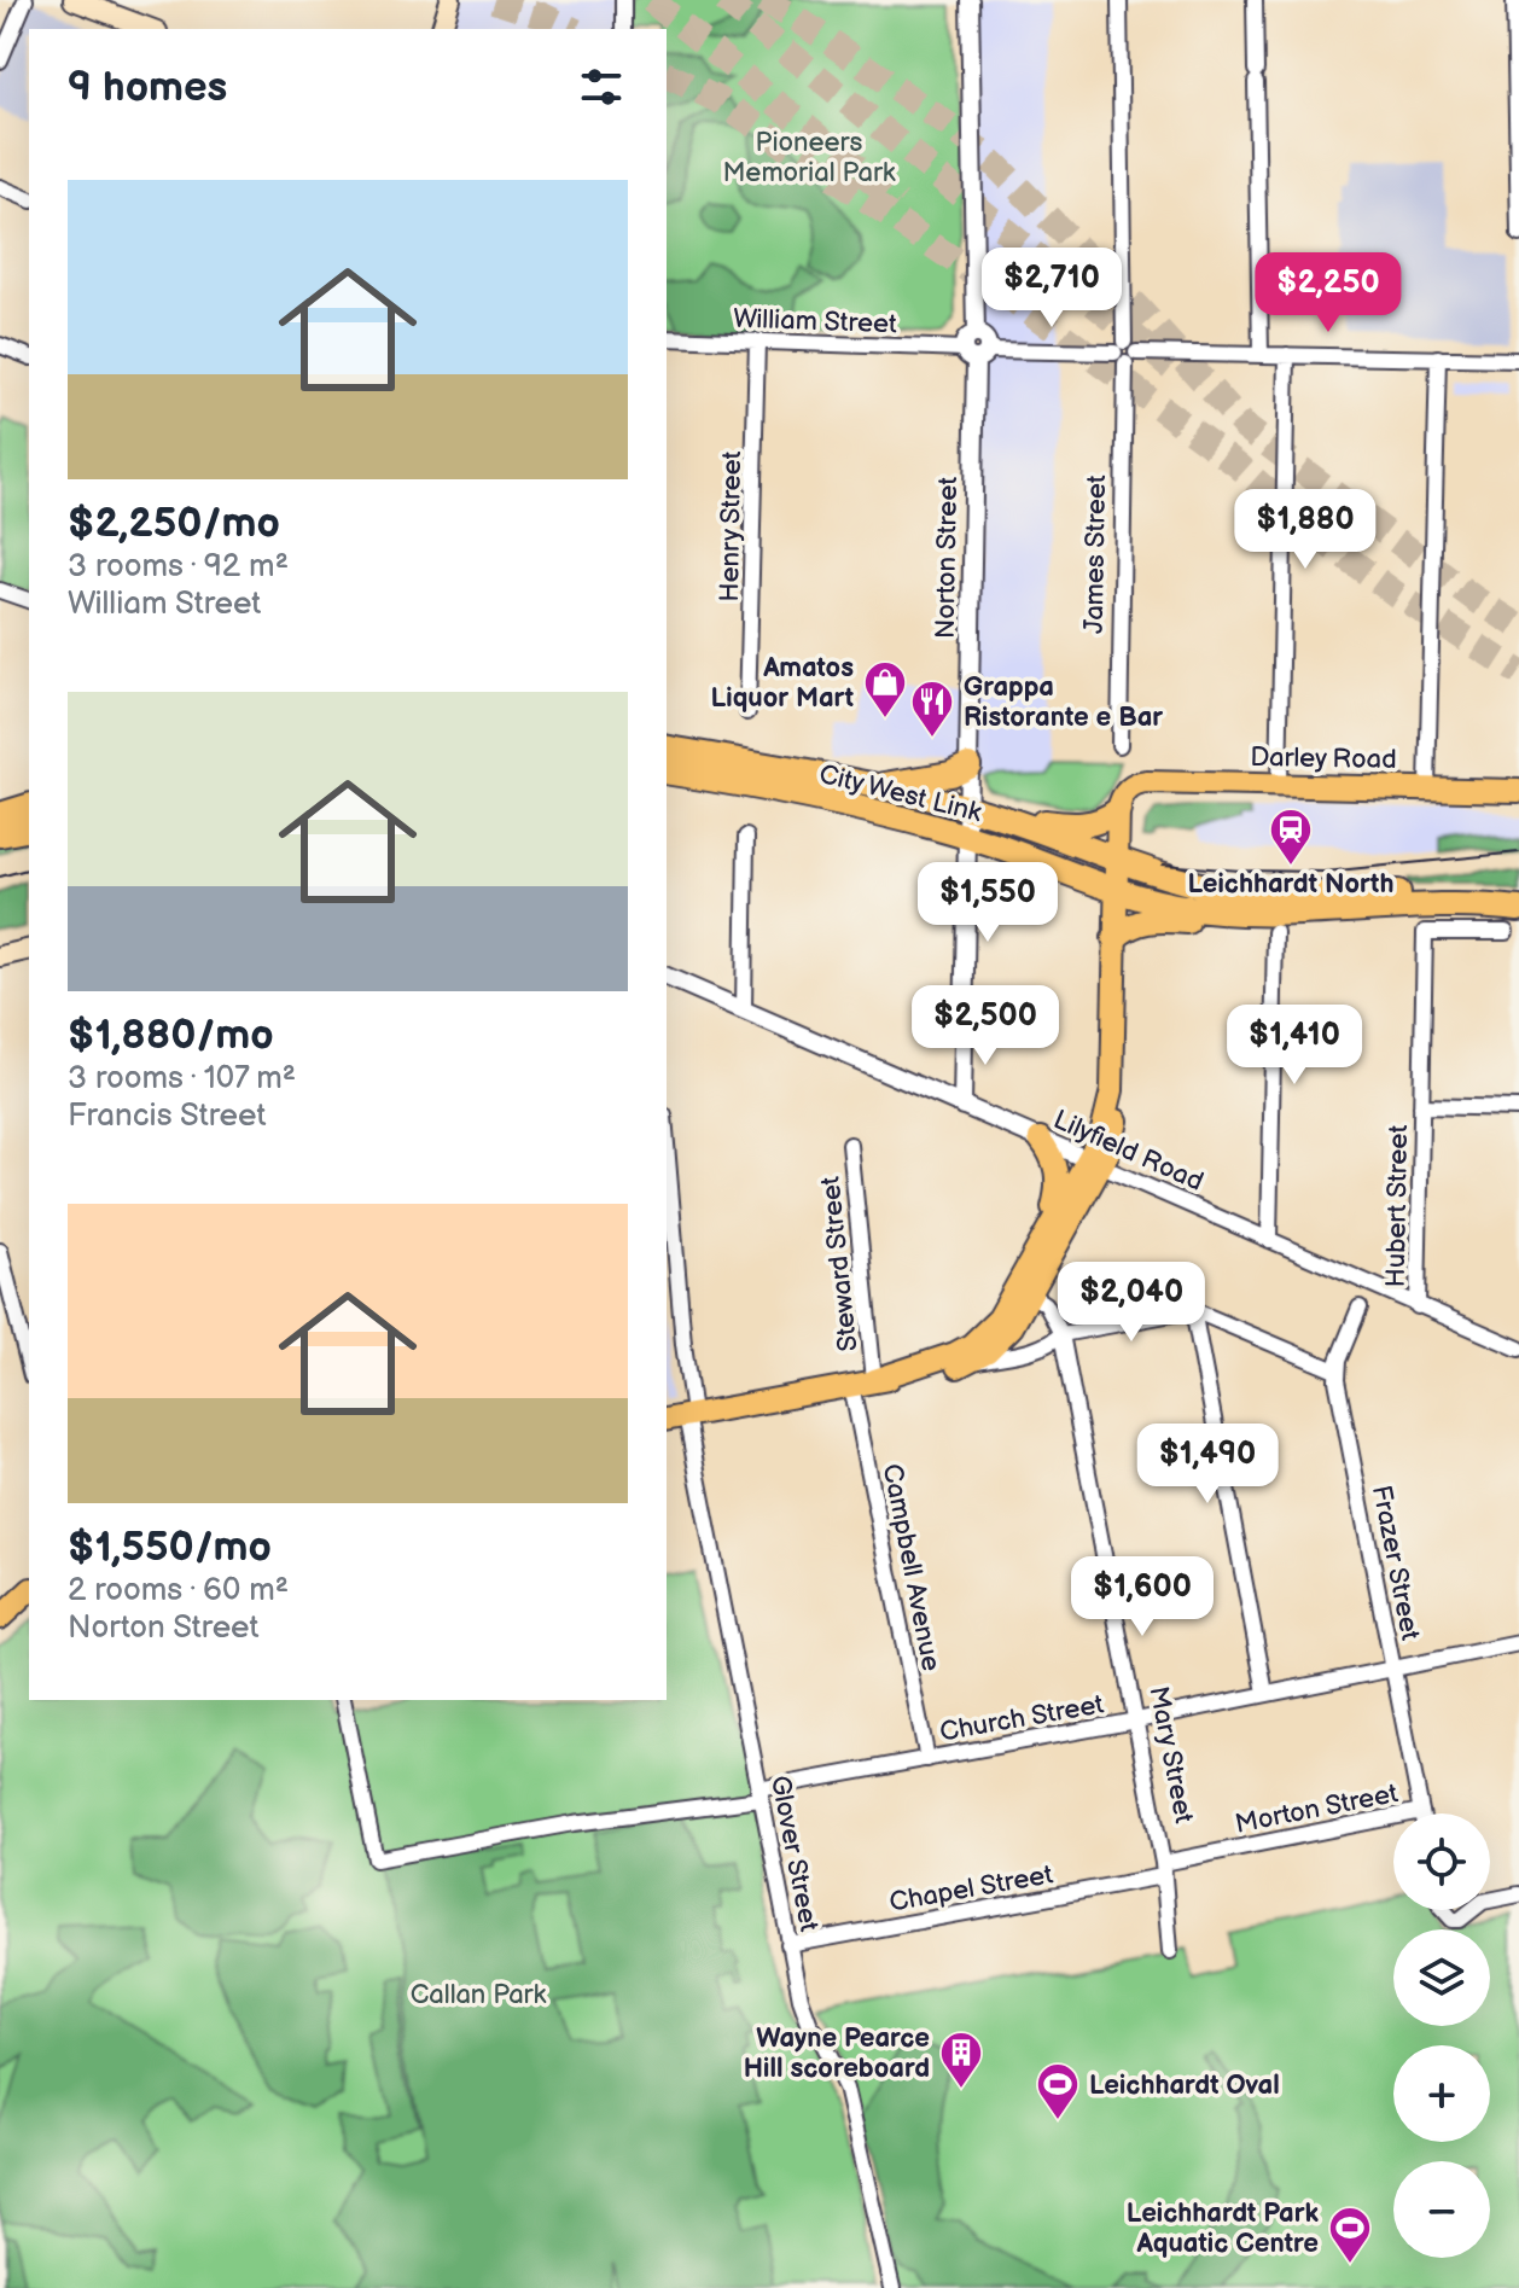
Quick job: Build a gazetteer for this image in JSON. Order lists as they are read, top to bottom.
{
  "streets": {
    "highway": ["City West Link"],
    "main road": ["Darley Road"],
    "street": [
      "William Street",
      "Henry Street",
      "James Street",
      "Norton Street",
      "Lilyfield Road",
      "Hubert Street",
      "Steward Street",
      "Frazer Street",
      "Campbell Avenue",
      "Church Street",
      "Mary Street",
      "Morton Street",
      "Glover Street",
      "Chapel Street"
    ]
  },
  "crossings": [
    ["William Street", "Henry Street"],
    ["William Street", "James Street"],
    ["William Street", "Norton Street"],
    ["Norton Street", "City West Link"],
    ["Norton Street", "Lilyfield Road"],
    ["Lilyfield Road", "Hubert Street"],
    ["Steward Street", "Campbell Avenue"],
    ["Frazer Street", "Church Street"],
    ["Frazer Street", "Morton Street"],
    ["Campbell Avenue", "Church Street"],
    ["Church Street", "Mary Street"],
    ["Church Street", "Glover Street"],
    ["Mary Street", "Morton Street"],
    ["Mary Street", "Chapel Street"],
    ["Morton Street", "Chapel Street"],
    ["Glover Street", "Chapel Street"]
  ],
  "parks": ["Pioneers Memorial Park", "Callan Park"],
  "places": {
    "shop": ["Amatos Liquor Mart"],
    "restaurant": ["Grappa Ristorante e Bar"],
    "station": ["Leichhardt North"],
    "building": ["Wayne Pearce Hill scoreboard"],
    "sports": ["Leichhardt Oval", "Leichhardt Park Aquatic Centre"]
  },
  "page": {
    "heading": "9 homes",
    "list": [
      {
        "name": "$2,250/mo",
        "note": "3 rooms · 92 m² · William Street"
      },
      {
        "name": "$1,880/mo",
        "note": "3 rooms · 107 m² · Francis Street"
      },
      {
        "name": "$1,550/mo",
        "note": "2 rooms · 60 m² · Norton Street"
      }
    ],
    "price": [
      "$2,710",
      "$2,250",
      "$1,880",
      "$1,550",
      "$2,500",
      "$1,410",
      "$2,040",
      "$1,490",
      "$1,600"
    ],
    "map_buttons": ["+", "−"]
  }
}
